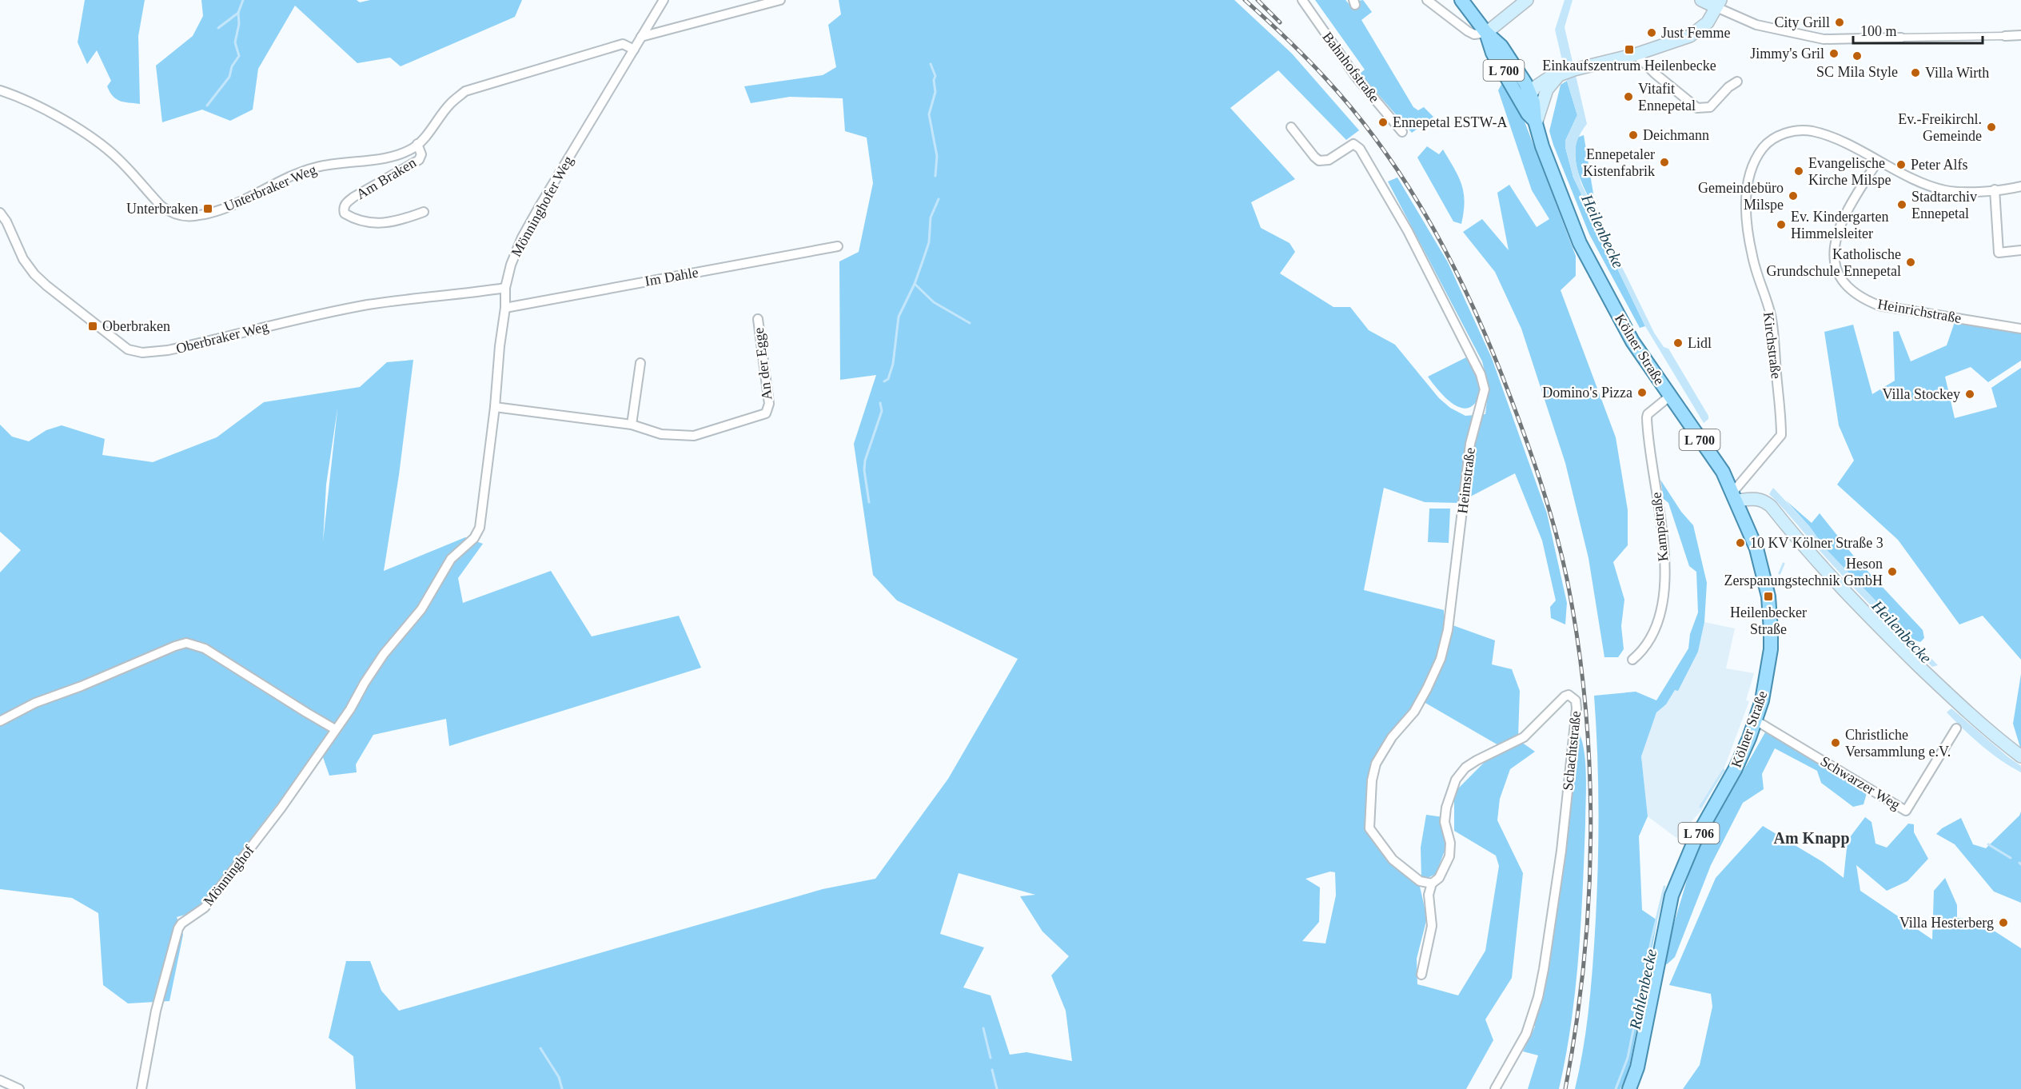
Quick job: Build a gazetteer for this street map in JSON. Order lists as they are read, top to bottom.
{
  "streets": {
    "main road": ["L 700", "Kölner Straße", "L 706"],
    "street": [
      "Bahnhofstraße",
      "Am Braken",
      "Unterbraker Weg",
      "Mönninghofer Weg",
      "Im Dahle",
      "Heinrichstraße",
      "Oberbraker Weg",
      "Kirchstraße",
      "An der Egge",
      "Heimstraße",
      "Kampstraße",
      "Schachtstraße",
      "Schwarzer Weg",
      "Mönninghof"
    ]
  },
  "crossings": [
    ["Am Braken", "Unterbraker Weg"],
    ["Unterbraker Weg", "Mönninghofer Weg"],
    ["Mönninghofer Weg", "Im Dahle"],
    ["Mönninghofer Weg", "Oberbraker Weg"],
    ["Mönninghofer Weg", "An der Egge"],
    ["Mönninghofer Weg", "Mönninghof"],
    ["Heinrichstraße", "Kirchstraße"],
    ["Kirchstraße", "Kölner Straße"],
    ["Kölner Straße", "Kampstraße"],
    ["Kölner Straße", "Schwarzer Weg"],
    ["Heimstraße", "Schachtstraße"]
  ],
  "districts": ["Am Knapp"],
  "water": ["Heilenbecke", "Rahlenbecke"],
  "places": {
    "other": [
      "City Grill",
      "Just Femme",
      "Jimmy's Gril",
      "SC Mila Style",
      "Villa Wirth",
      "Vitafit Ennepetal",
      "Ennepetal ESTW-A",
      "Ev.-Freikirchl. Gemeinde",
      "Deichmann",
      "Ennepetaler Kistenfabrik",
      "Peter Alfs",
      "Evangelische Kirche Milspe",
      "Gemeindebüro Milspe",
      "Stadtarchiv Ennepetal",
      "Ev. Kindergarten Himmelsleiter",
      "Katholische Grundschule Ennepetal",
      "Lidl",
      "Domino's Pizza",
      "Villa Stockey",
      "10 KV Kölner Straße 3",
      "Heson Zerspanungstechnik GmbH",
      "Christliche Versammlung e.V.",
      "Villa Hesterberg"
    ],
    "transit": [
      "Einkaufszentrum Heilenbecke",
      "Unterbraken",
      "Oberbraken",
      "Heilenbecker Straße"
    ]
  },
  "scale_bar": "100 m"
}
